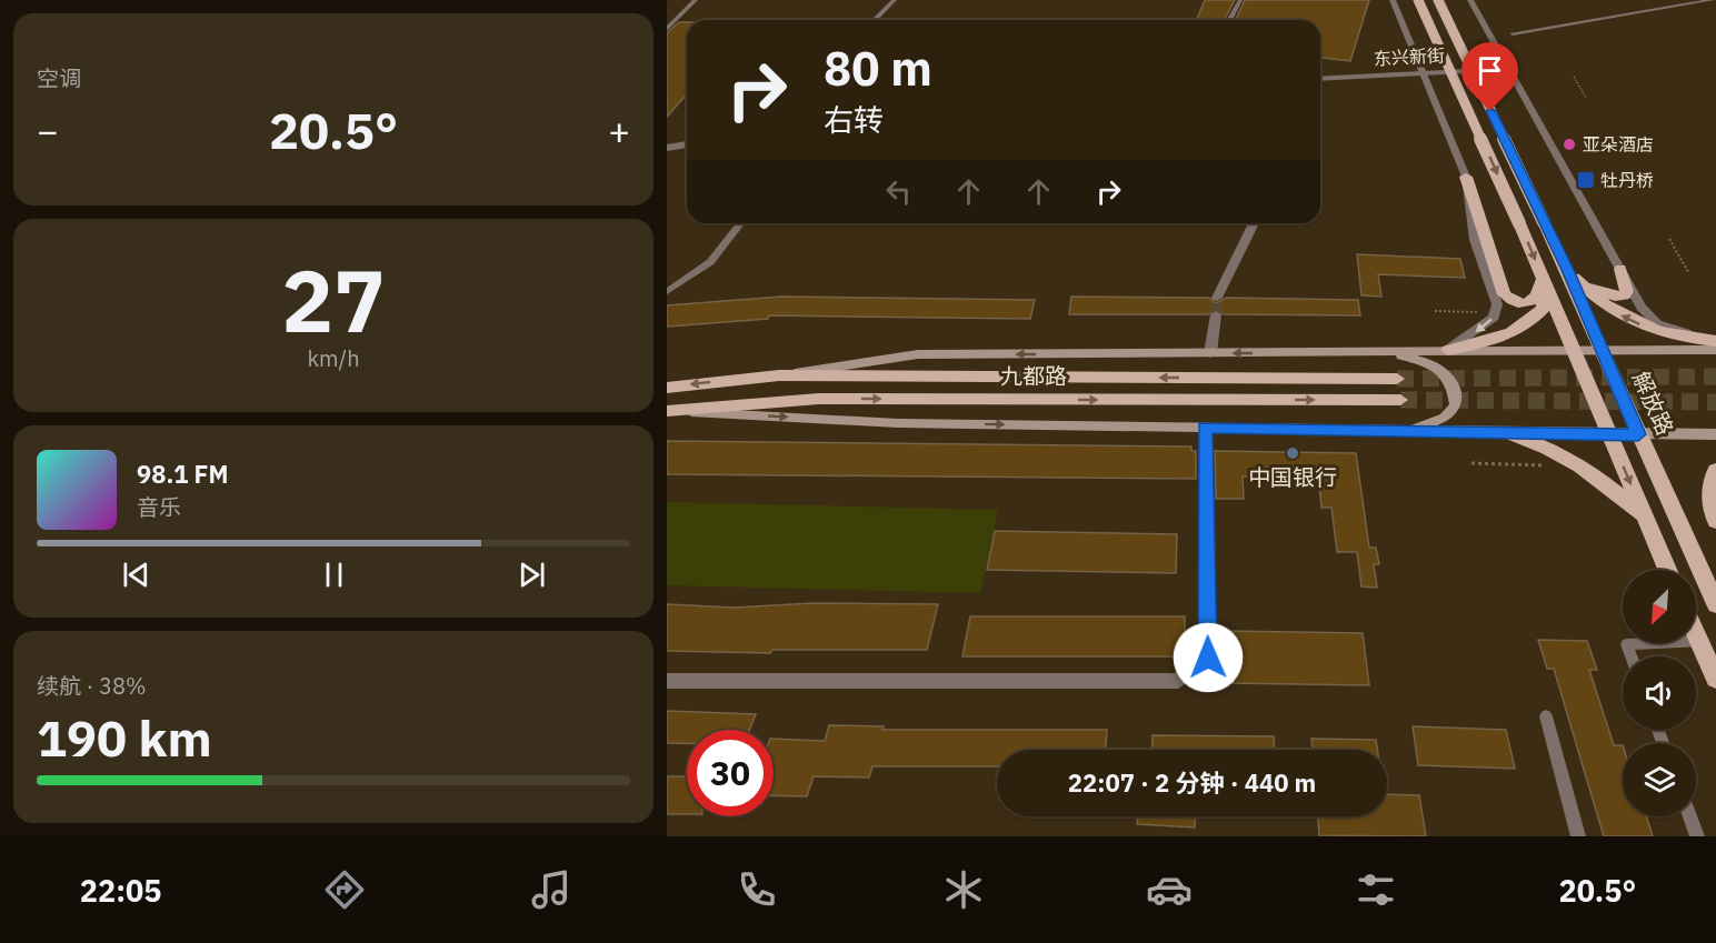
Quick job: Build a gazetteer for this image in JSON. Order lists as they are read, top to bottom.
{
  "streets": {
    "main road": ["九都路", "解放路"],
    "street": ["东兴新街"]
  },
  "places": {
    "other": ["亚朵酒店", "中国银行"],
    "transit": ["牡丹桥"]
  },
  "north": "bottom left",
  "page": {
    "tile": [
      "空调",
      ["27", "km/h"],
      ["续航 · 38%", "190 km"]
    ],
    "turn": ["80 m", "右转"],
    "heat": ["−", "20.5°", "+"],
    "song": ["98.1 FM", "音乐"],
    "limit": "30",
    "trip": "22:07 · 2 分钟 · 440 m",
    "tabs": ["22:05", "20.5°"]
  }
}
